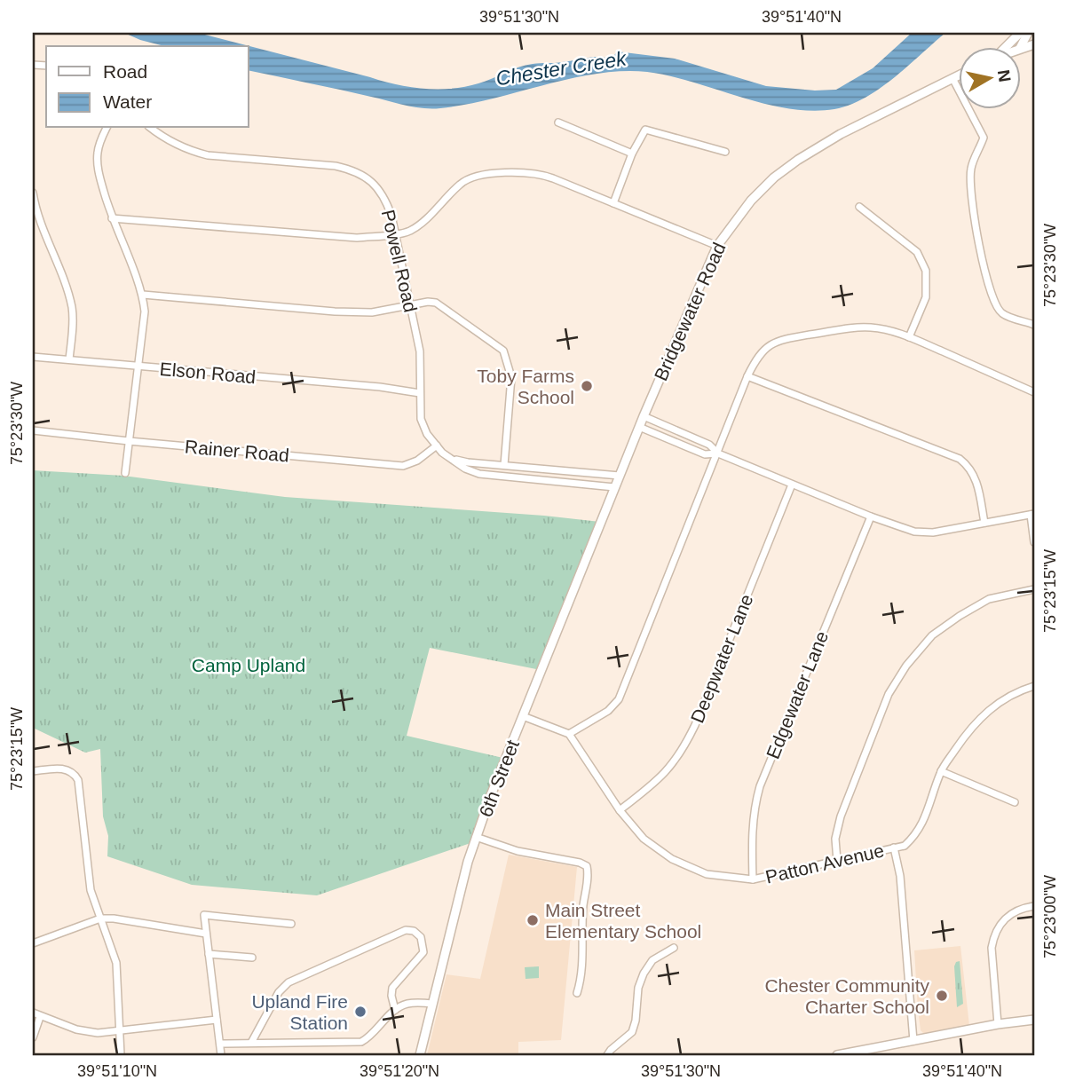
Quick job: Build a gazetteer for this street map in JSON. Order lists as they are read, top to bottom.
{
  "streets": {
    "street": [
      "Powell Road",
      "Bridgewater Road",
      "Elson Road",
      "Rainer Road",
      "Deepwater Lane",
      "Edgewater Lane",
      "6th Street",
      "Patton Avenue"
    ]
  },
  "crossings": [
    ["Powell Road", "Bridgewater Road"],
    ["Powell Road", "Elson Road"],
    ["Powell Road", "Rainer Road"],
    ["Bridgewater Road", "6th Street"],
    ["Deepwater Lane", "Patton Avenue"],
    ["Edgewater Lane", "Patton Avenue"]
  ],
  "water": ["Chester Creek"],
  "parks": ["Camp Upland"],
  "places": [
    "Toby Farms School",
    "Main Street Elementary School",
    "Chester Community Charter School",
    "Upland Fire Station"
  ],
  "legend": ["Road", "Water"],
  "north": "right",
  "coordinates": [
    "39°51'30\"N",
    "39°51'40\"N",
    "75°23'30\"W",
    "75°23'15\"W",
    "75°23'00\"W",
    "39°51'10\"N",
    "39°51'20\"N"
  ]
}
